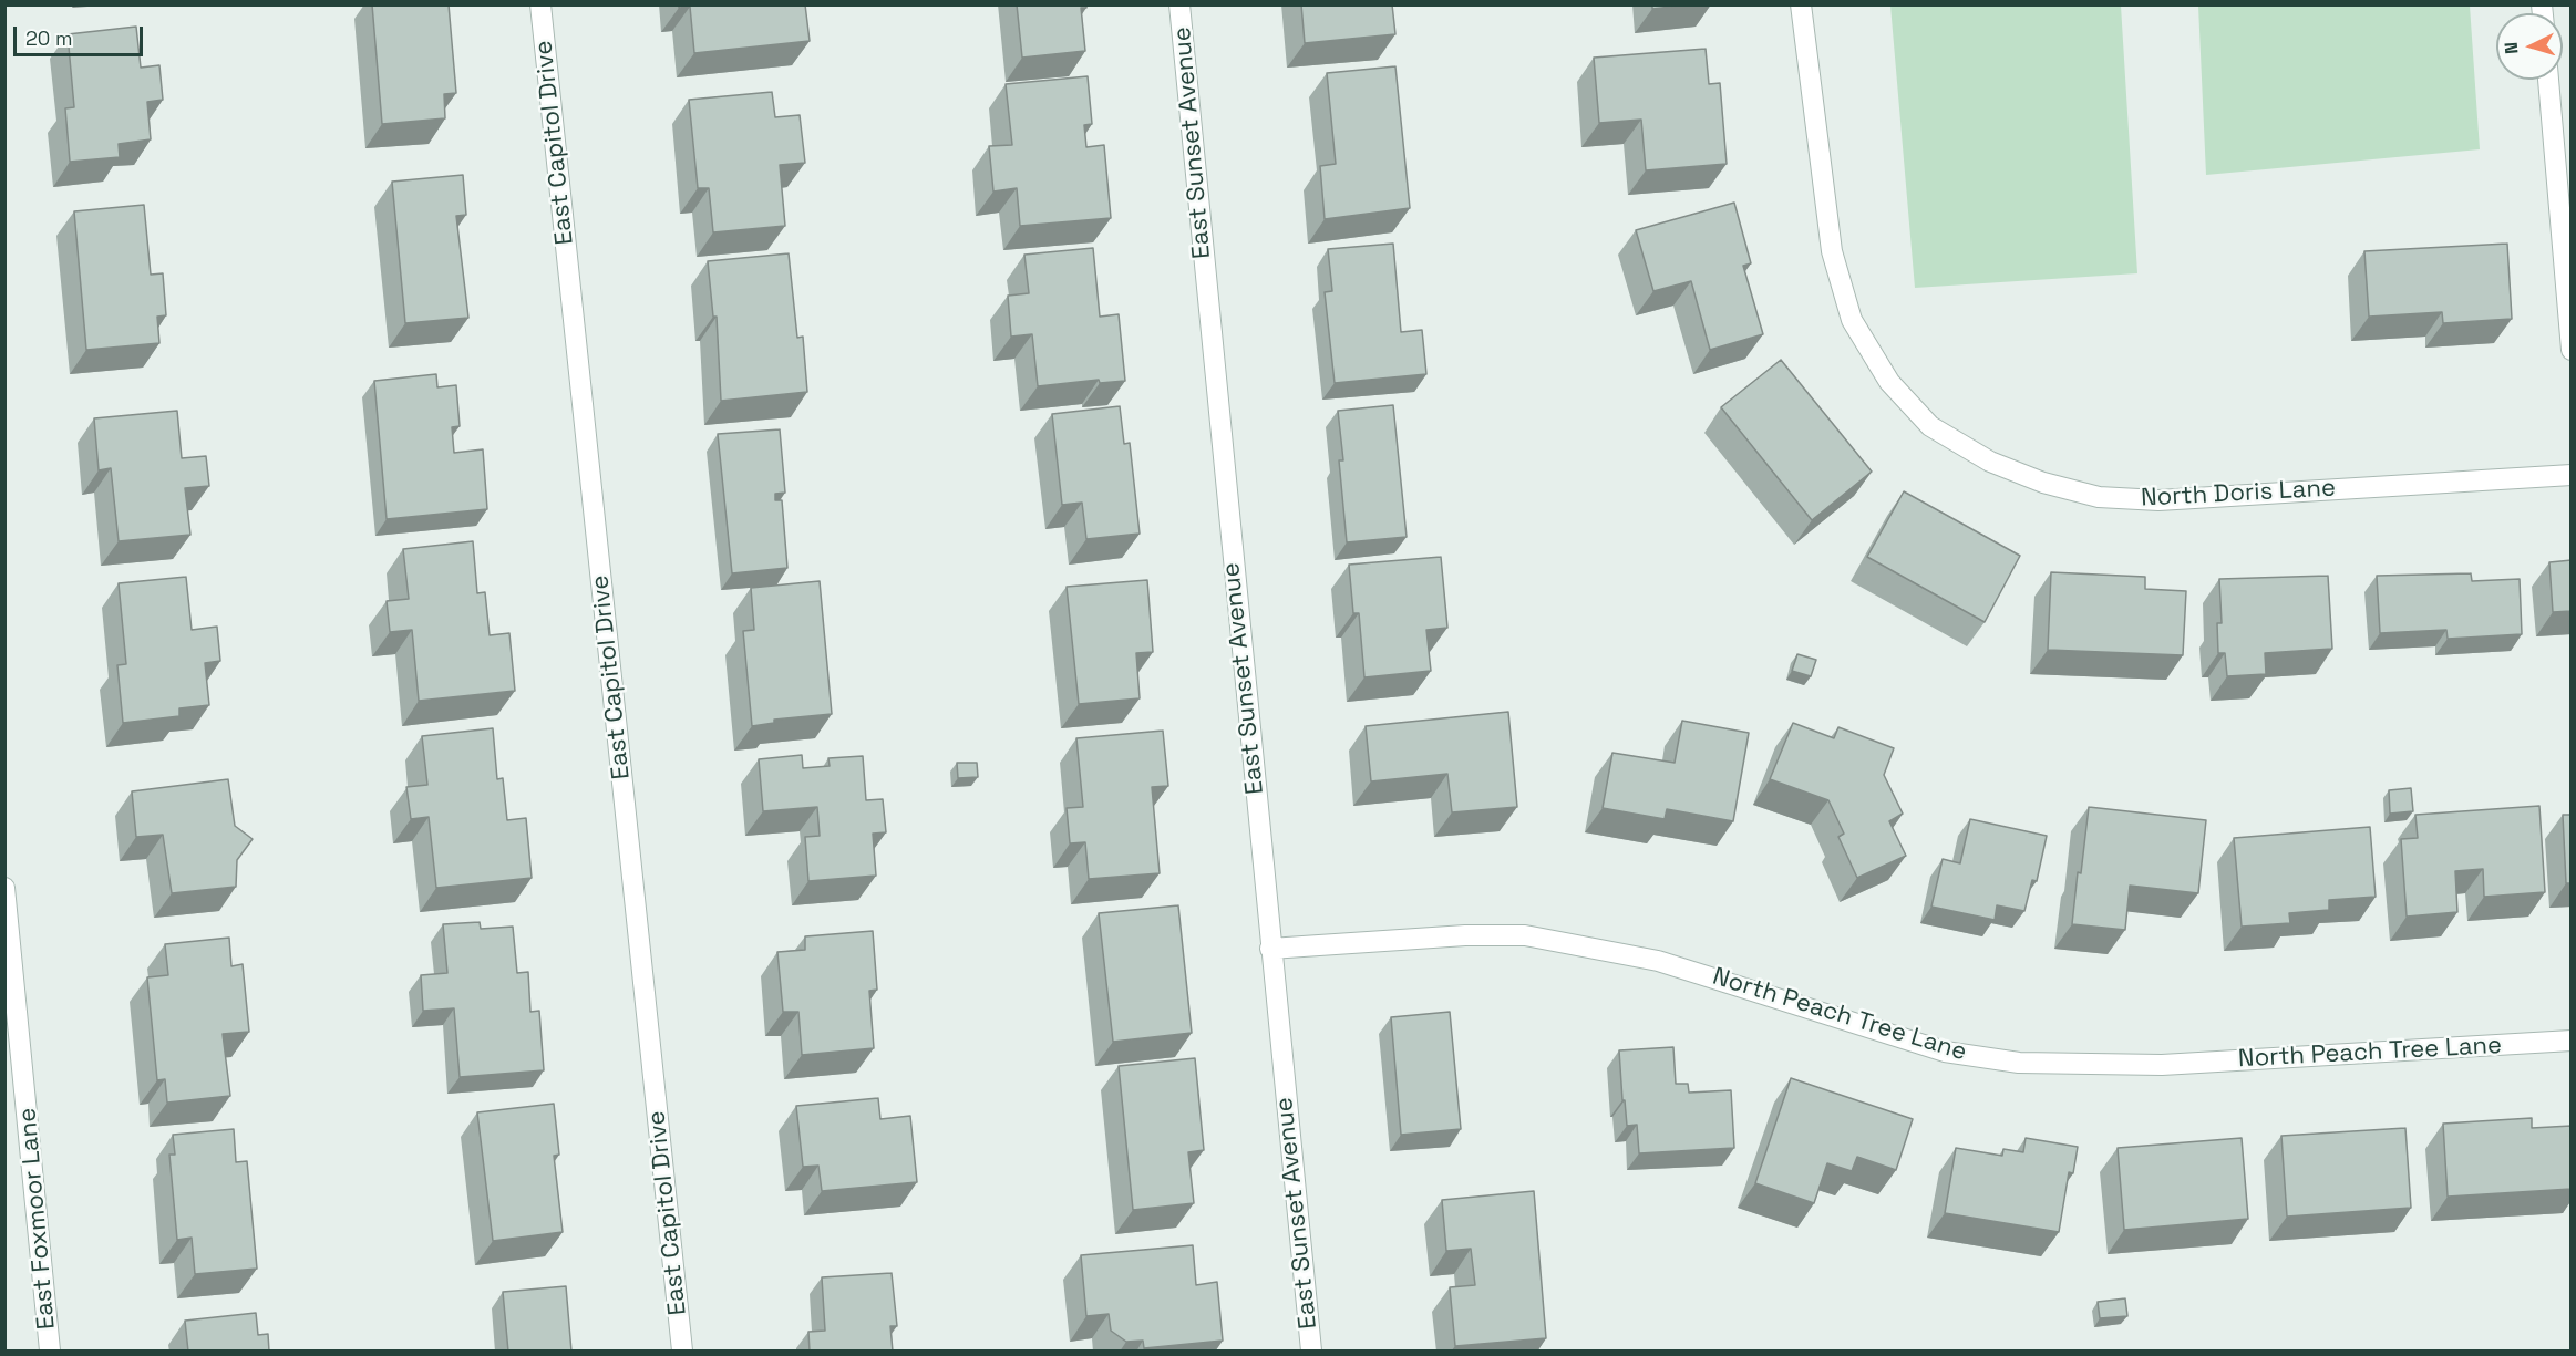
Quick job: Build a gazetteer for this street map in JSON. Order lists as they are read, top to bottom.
{
  "streets": {
    "street": [
      "East Capitol Drive",
      "East Sunset Avenue",
      "North Doris Lane",
      "North Peach Tree Lane",
      "East Foxmoor Lane"
    ]
  },
  "crossings": [
    ["East Sunset Avenue", "North Peach Tree Lane"]
  ],
  "scale_bar": "20 m",
  "north": "left"
}
